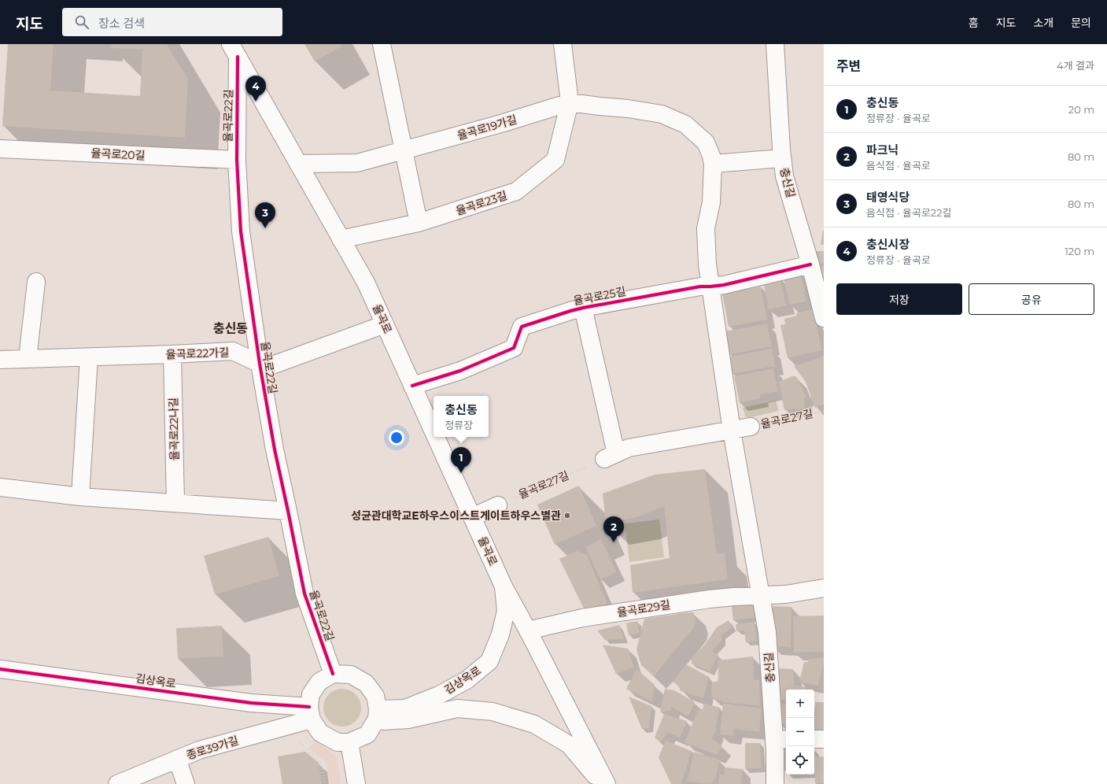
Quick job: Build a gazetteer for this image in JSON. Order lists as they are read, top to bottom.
{
  "streets": {
    "street": [
      "율곡로22길",
      "율곡로19가길",
      "율곡로20길",
      "충신길",
      "율곡로23길",
      "율곡로25길",
      "율곡로",
      "율곡로22가길",
      "율곡로27길",
      "율곡로22나길",
      "율곡로29길",
      "김상옥로",
      "종로39가길"
    ]
  },
  "crossings": [
    ["율곡로22길", "율곡로20길"],
    ["율곡로22길", "율곡로"],
    ["율곡로22길", "율곡로22가길"],
    ["율곡로22길", "김상옥로"],
    ["율곡로22길", "종로39가길"],
    ["율곡로19가길", "율곡로23길"],
    ["충신길", "율곡로25길"],
    ["충신길", "율곡로29길"],
    ["율곡로23길", "율곡로"],
    ["율곡로25길", "율곡로"],
    ["율곡로", "율곡로22가길"],
    ["율곡로", "율곡로29길"],
    ["율곡로", "김상옥로"],
    ["율곡로22가길", "율곡로22나길"],
    ["김상옥로", "종로39가길"]
  ],
  "districts": ["충신동"],
  "places": ["성균관대학교E하우스이스트게이트하우스별관"],
  "page": {
    "header": "지도",
    "search": "장소 검색",
    "nav": [
      "홈",
      "지도",
      "소개",
      "문의"
    ],
    "heading": ["주변", "4개 결과"],
    "pins": [
      "4",
      "3",
      "1",
      "2"
    ],
    "list": [
      {
        "mark": "1",
        "name": "충신동",
        "note": "정류장 · 율곡로",
        "value": "20 m"
      },
      {
        "mark": "2",
        "name": "파크닉",
        "note": "음식점 · 율곡로",
        "value": "80 m"
      },
      {
        "mark": "3",
        "name": "태영식당",
        "note": "음식점 · 율곡로22길",
        "value": "80 m"
      },
      {
        "mark": "4",
        "name": "충신시장",
        "note": "정류장 · 율곡로",
        "value": "120 m"
      }
    ],
    "buttons": ["저장", "공유"],
    "popup": ["충신동", "정류장"],
    "map_buttons": ["+", "−"]
  }
}
